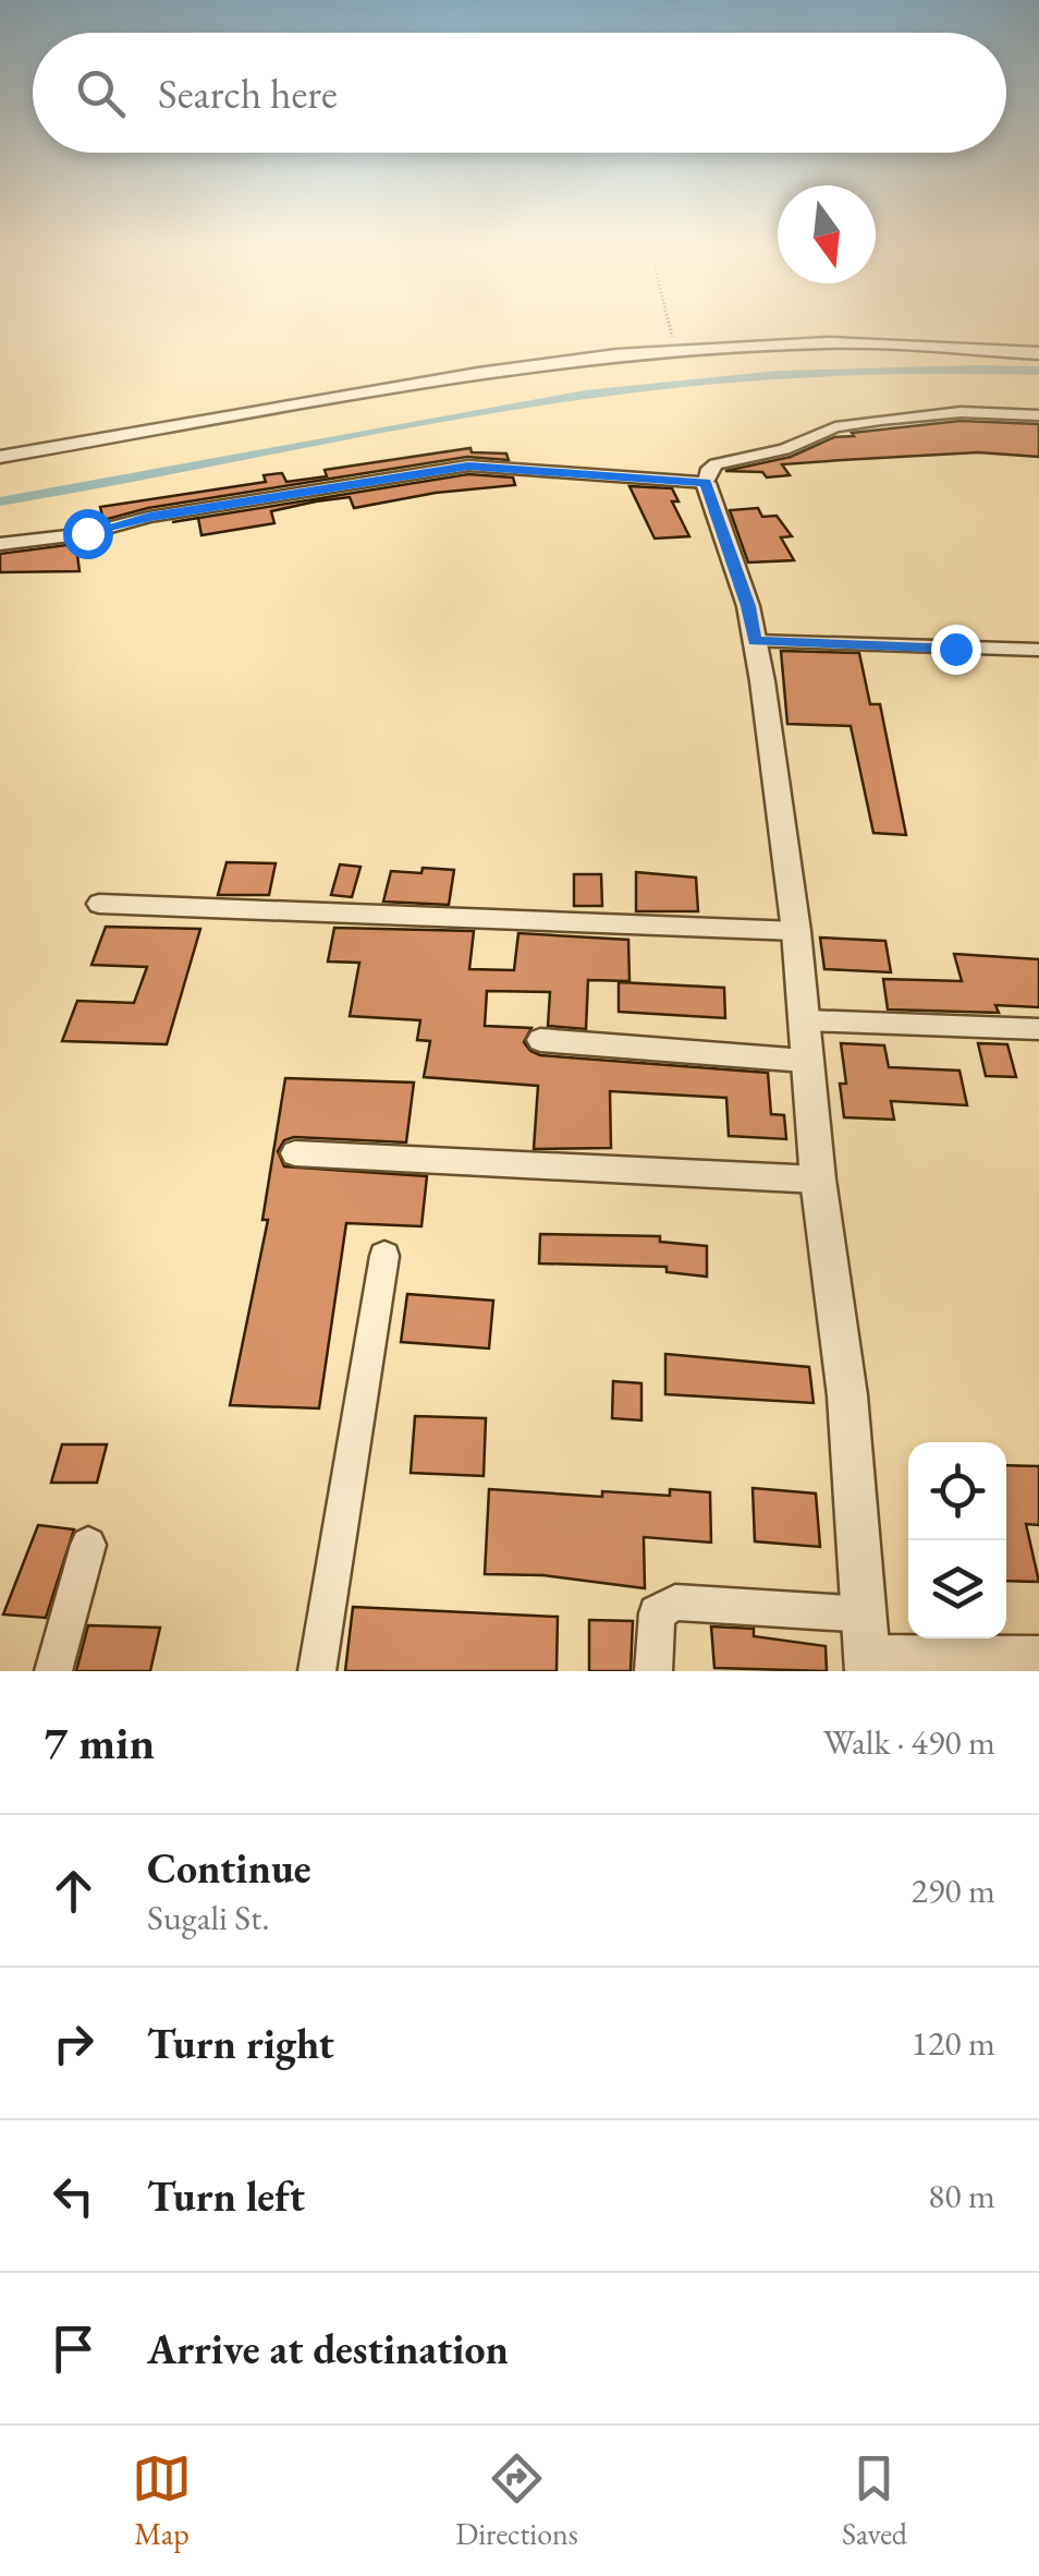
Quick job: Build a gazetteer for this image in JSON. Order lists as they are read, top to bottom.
{
  "north": "bottom",
  "page": {
    "search": "Search here",
    "heading": ["7 min", "Walk · 490 m"],
    "list": [
      ["Continue", "Sugali St.", "290 m"],
      ["Turn right", "120 m"],
      ["Turn left", "80 m"],
      "Arrive at destination"
    ],
    "nav": ["Map", "Directions", "Saved"]
  }
}
